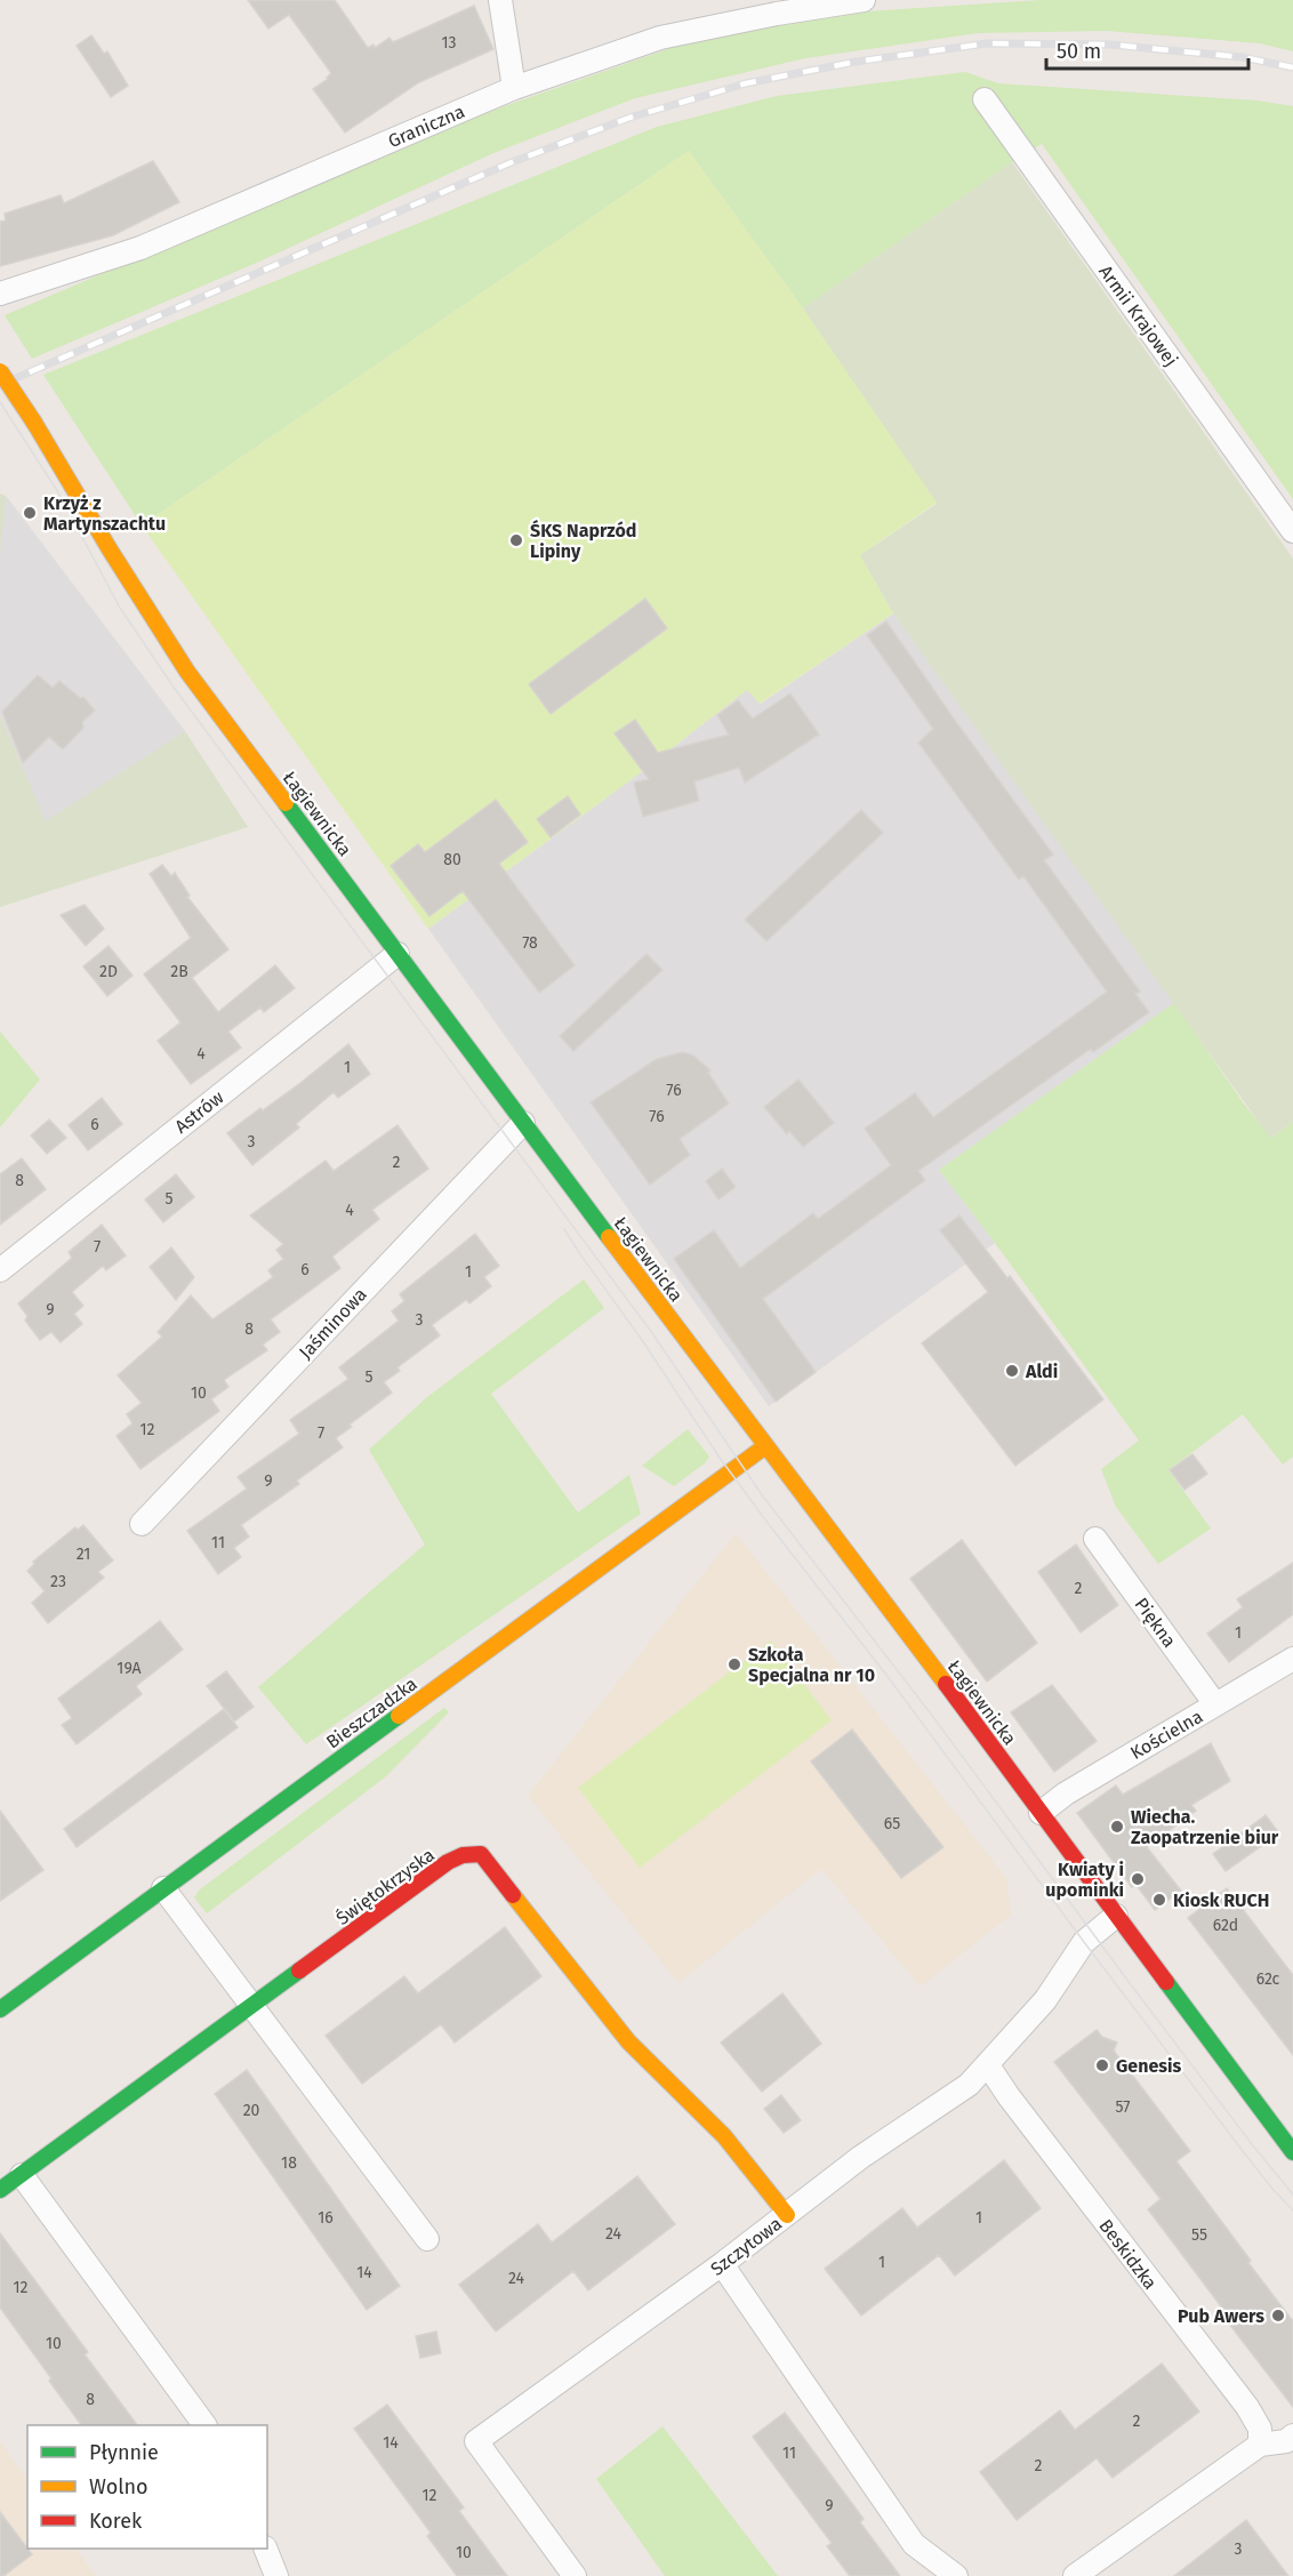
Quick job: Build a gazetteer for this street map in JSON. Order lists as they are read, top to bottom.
{
  "streets": {
    "street": [
      "Graniczna",
      "Armii Krajowej",
      "Łagiewnicka",
      "Astrów",
      "Jaśminowa",
      "Piękna",
      "Bieszczadzka",
      "Kościelna",
      "Świętokrzyska",
      "Szczytowa",
      "Beskidzka"
    ]
  },
  "crossings": [
    ["Łagiewnicka", "Astrów"],
    ["Łagiewnicka", "Jaśminowa"],
    ["Łagiewnicka", "Bieszczadzka"],
    ["Łagiewnicka", "Kościelna"],
    ["Łagiewnicka", "Szczytowa"],
    ["Piękna", "Kościelna"],
    ["Świętokrzyska", "Szczytowa"],
    ["Szczytowa", "Beskidzka"]
  ],
  "places": [
    "Krzyż z Martynszachtu",
    "ŚKS Naprzód Lipiny",
    "Aldi",
    "Szkoła Specjalna nr 10",
    "Wiecha. Zaopatrzenie biur",
    "Kwiaty i upominki",
    "Kiosk RUCH",
    "Genesis",
    "Pub Awers"
  ],
  "house_numbers": [
    "13",
    "80",
    "78",
    "2D",
    "2B",
    "4",
    "1",
    "76",
    "76",
    "6",
    "3",
    "2",
    "8",
    "5",
    "4",
    "7",
    "6",
    "1",
    "9",
    "3",
    "8",
    "5",
    "10",
    "12",
    "7",
    "9",
    "11",
    "21",
    "23",
    "2",
    "1",
    "19A",
    "65",
    "62d",
    "62c",
    "57",
    "20",
    "18",
    "16",
    "1",
    "24",
    "55",
    "1",
    "14",
    "24",
    "12",
    "10",
    "8",
    "2",
    "14",
    "11",
    "2",
    "12",
    "9",
    "3",
    "10"
  ],
  "legend": ["Płynnie", "Wolno", "Korek"],
  "scale_bar": "50 m"
}
